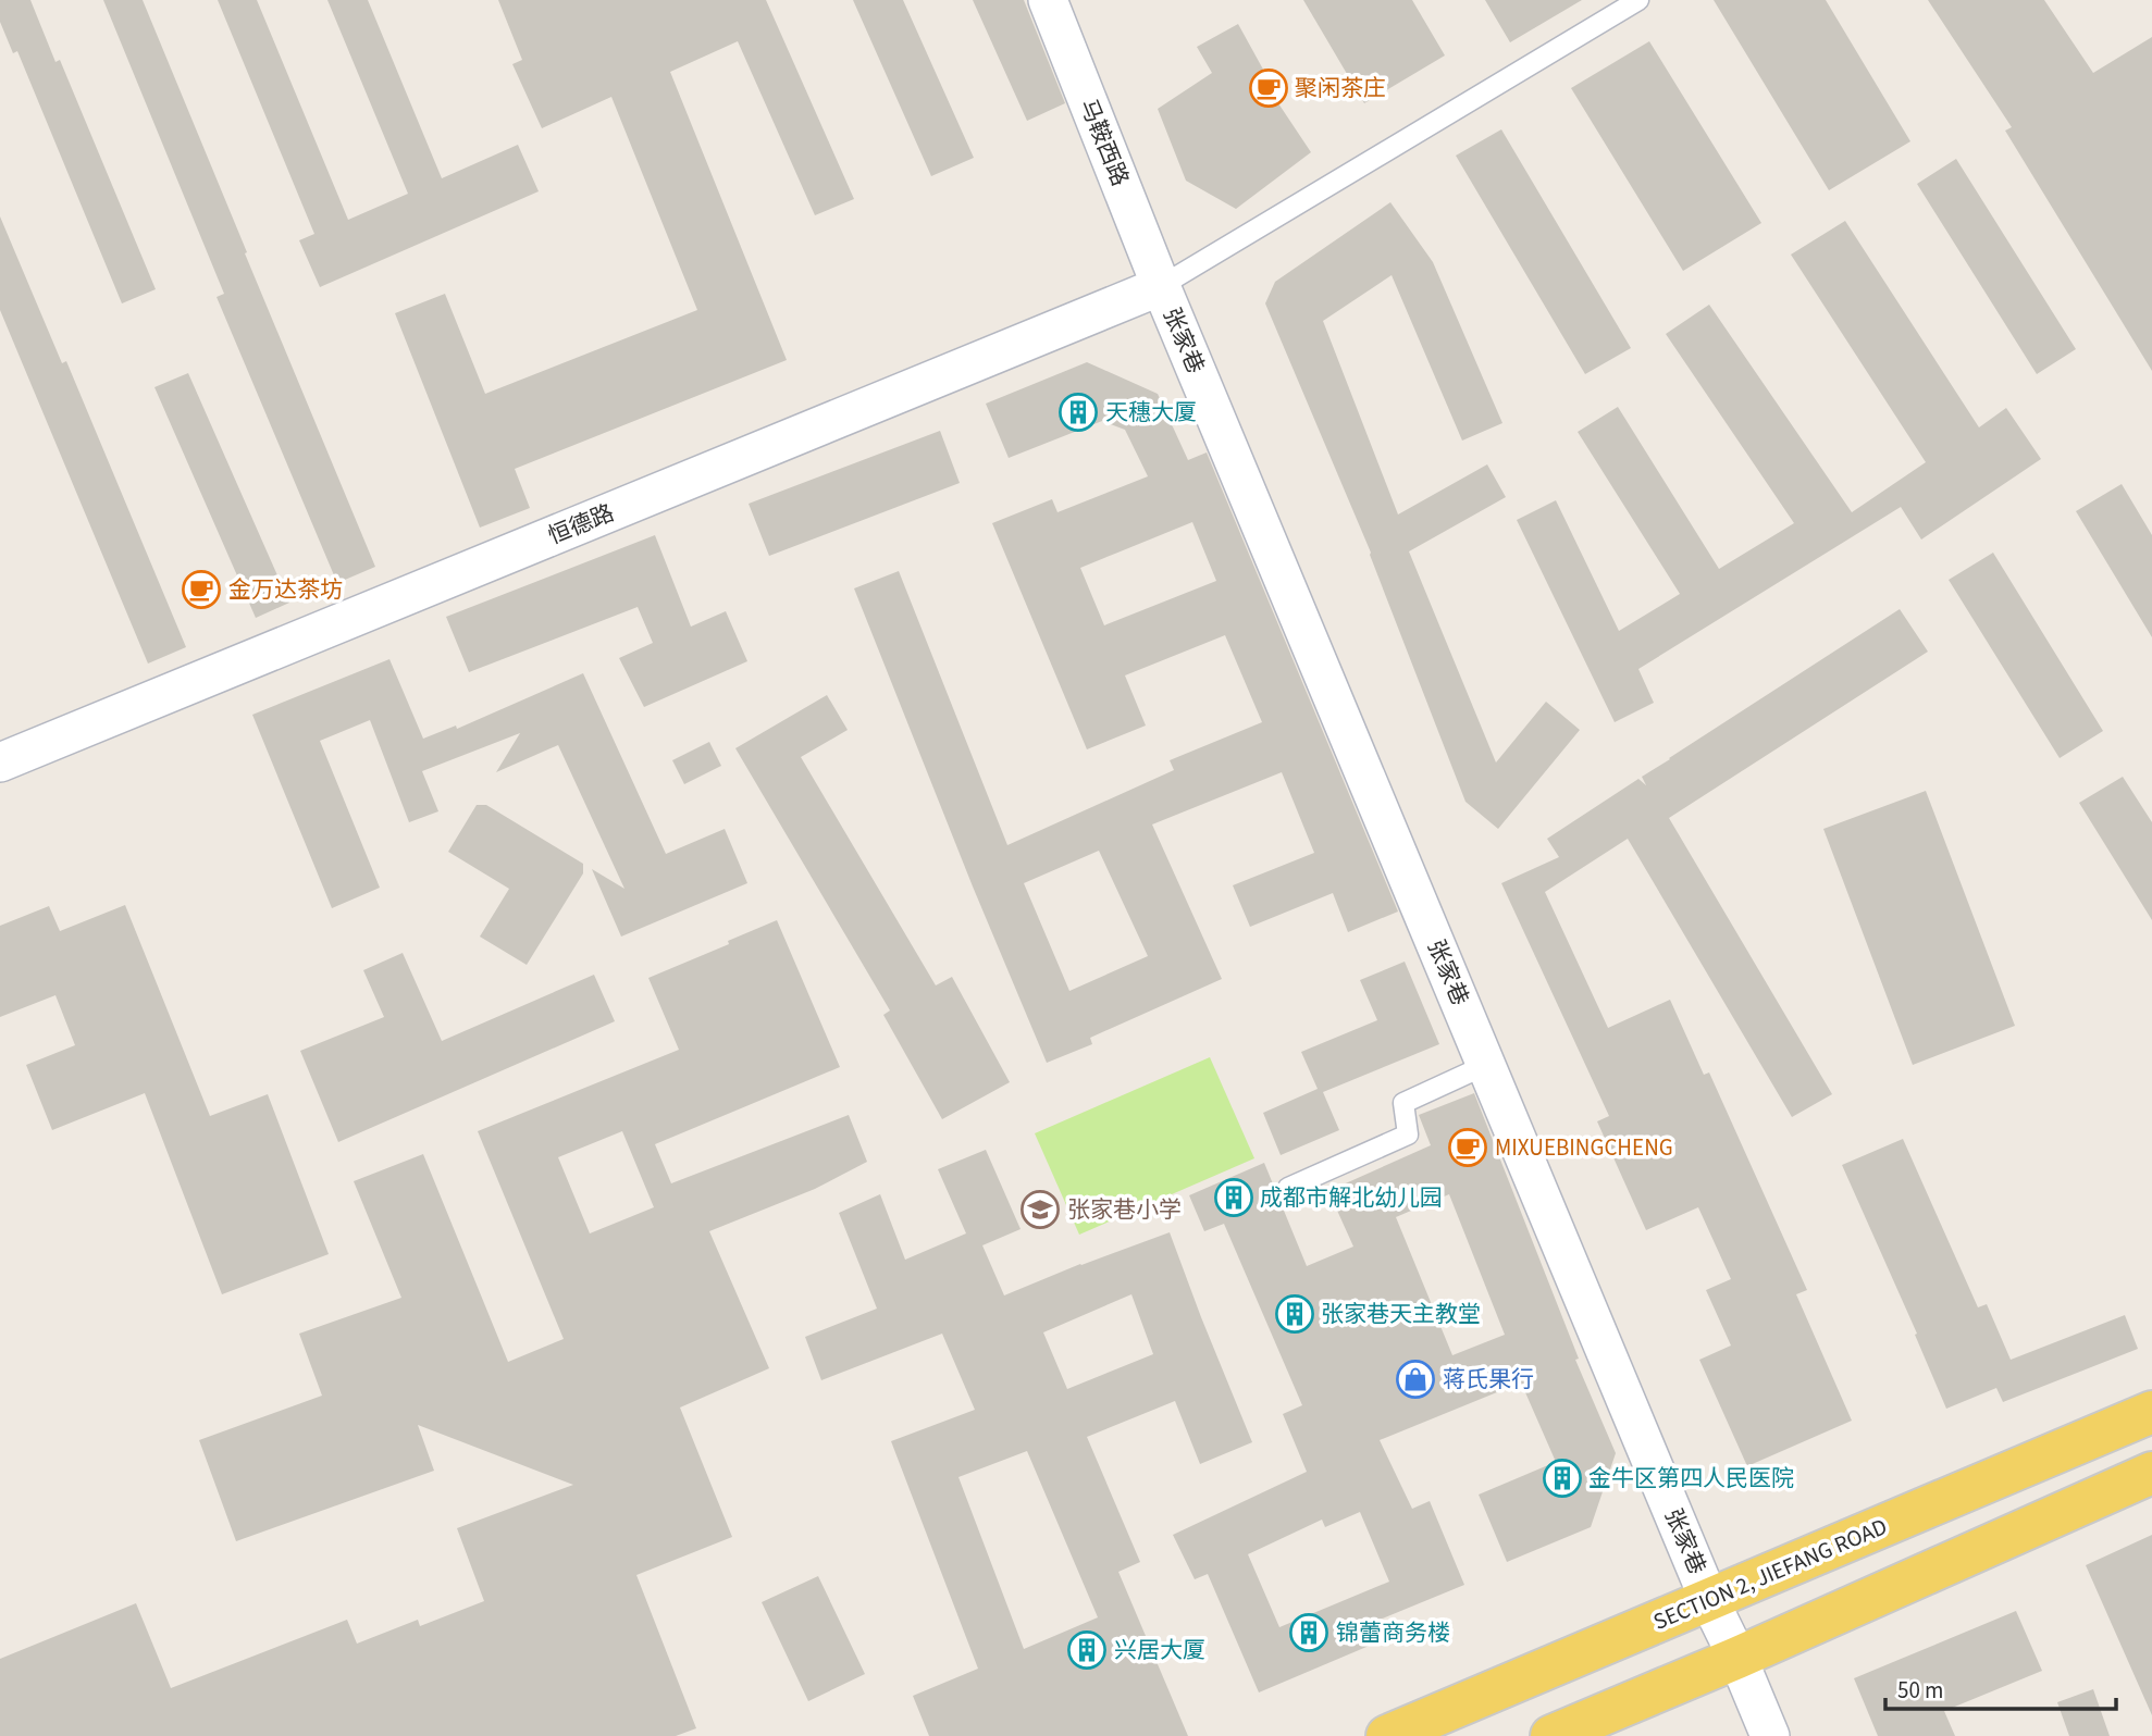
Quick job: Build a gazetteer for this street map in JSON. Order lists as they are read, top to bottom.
{
  "streets": {
    "main road": ["SECTION 2, JIEFANG ROAD"],
    "street": ["马鞍西路", "张家巷", "恒德路"]
  },
  "crossings": [
    ["马鞍西路", "张家巷"],
    ["马鞍西路", "恒德路"],
    ["张家巷", "恒德路"],
    ["张家巷", "SECTION 2, JIEFANG ROAD"]
  ],
  "places": {
    "cafe": ["聚闲茶庄", "金万达茶坊", "MIXUEBINGCHENG"],
    "building": [
      "天穗大厦",
      "成都市解北幼儿园",
      "张家巷天主教堂",
      "金牛区第四人民医院",
      "锦蕾商务楼",
      "兴居大厦"
    ],
    "school or university": ["张家巷小学"],
    "shop": ["蒋氏果行"]
  },
  "scale_bar": "50 m"
}
